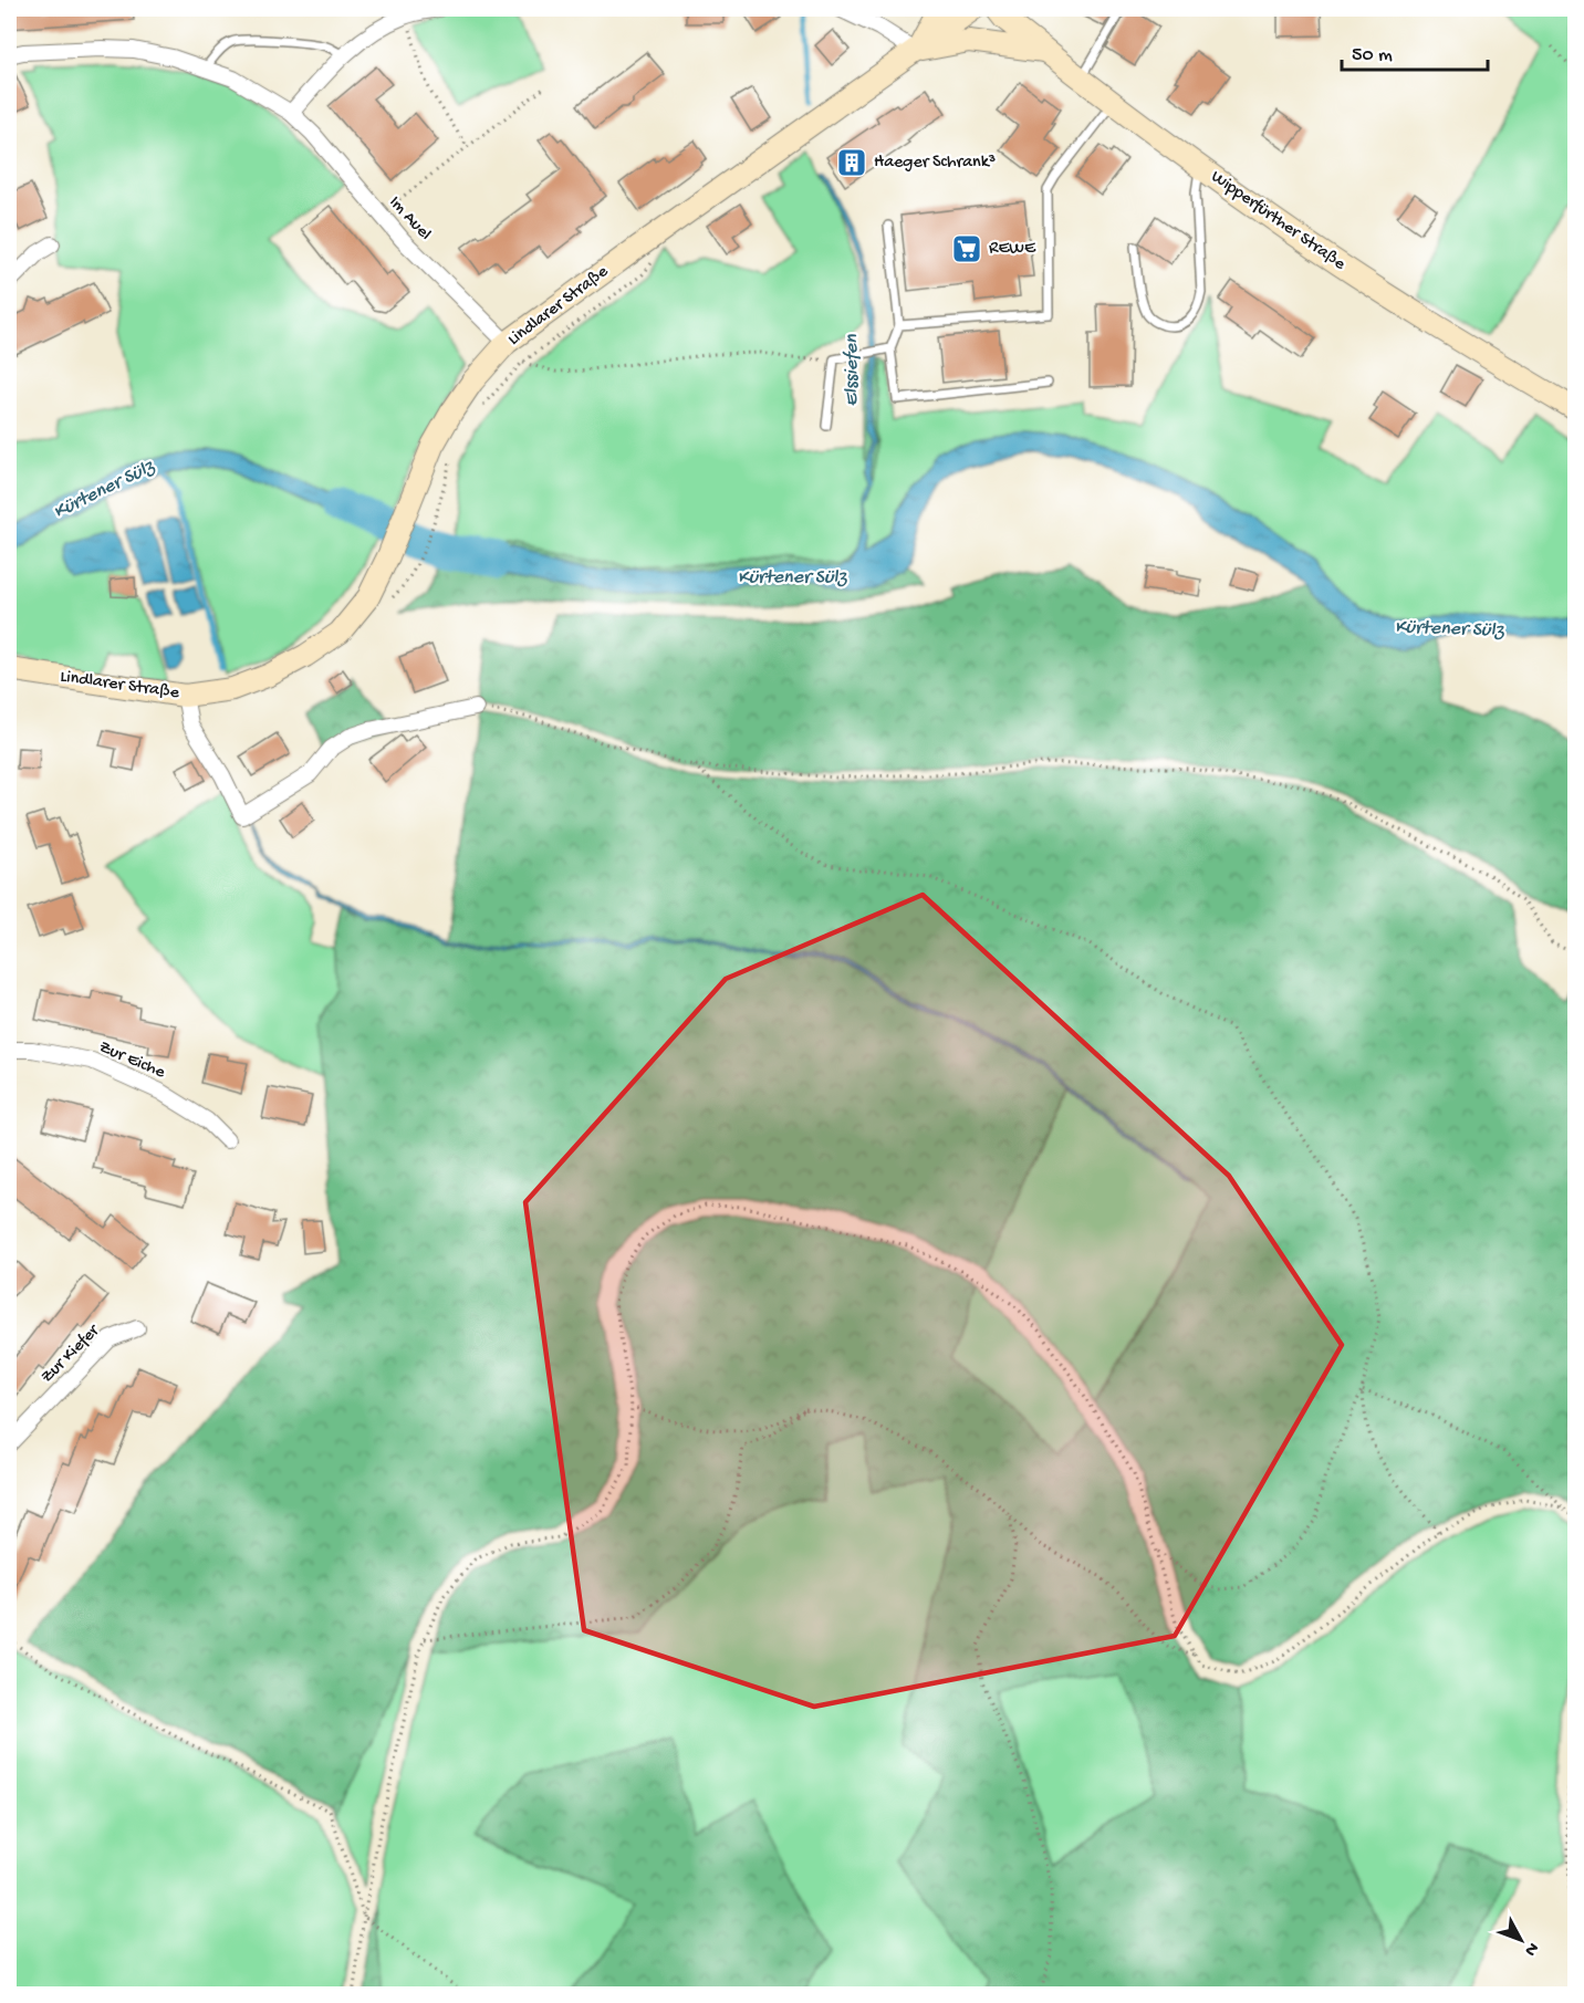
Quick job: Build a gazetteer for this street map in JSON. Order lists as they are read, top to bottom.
{
  "streets": {
    "main road": ["Wipperfürther Straße", "Lindlarer Straße"],
    "street": ["Im Auel", "Zur Eiche", "Zur Kiefer"]
  },
  "crossings": [
    ["Im Auel", "Lindlarer Straße"]
  ],
  "water": ["Elssiefen", "Kürtener Sülz"],
  "places": {
    "building": ["Haeger Schrank³"],
    "supermarket": ["REWE"]
  },
  "scale_bar": "50 m",
  "north": "bottom right"
}
